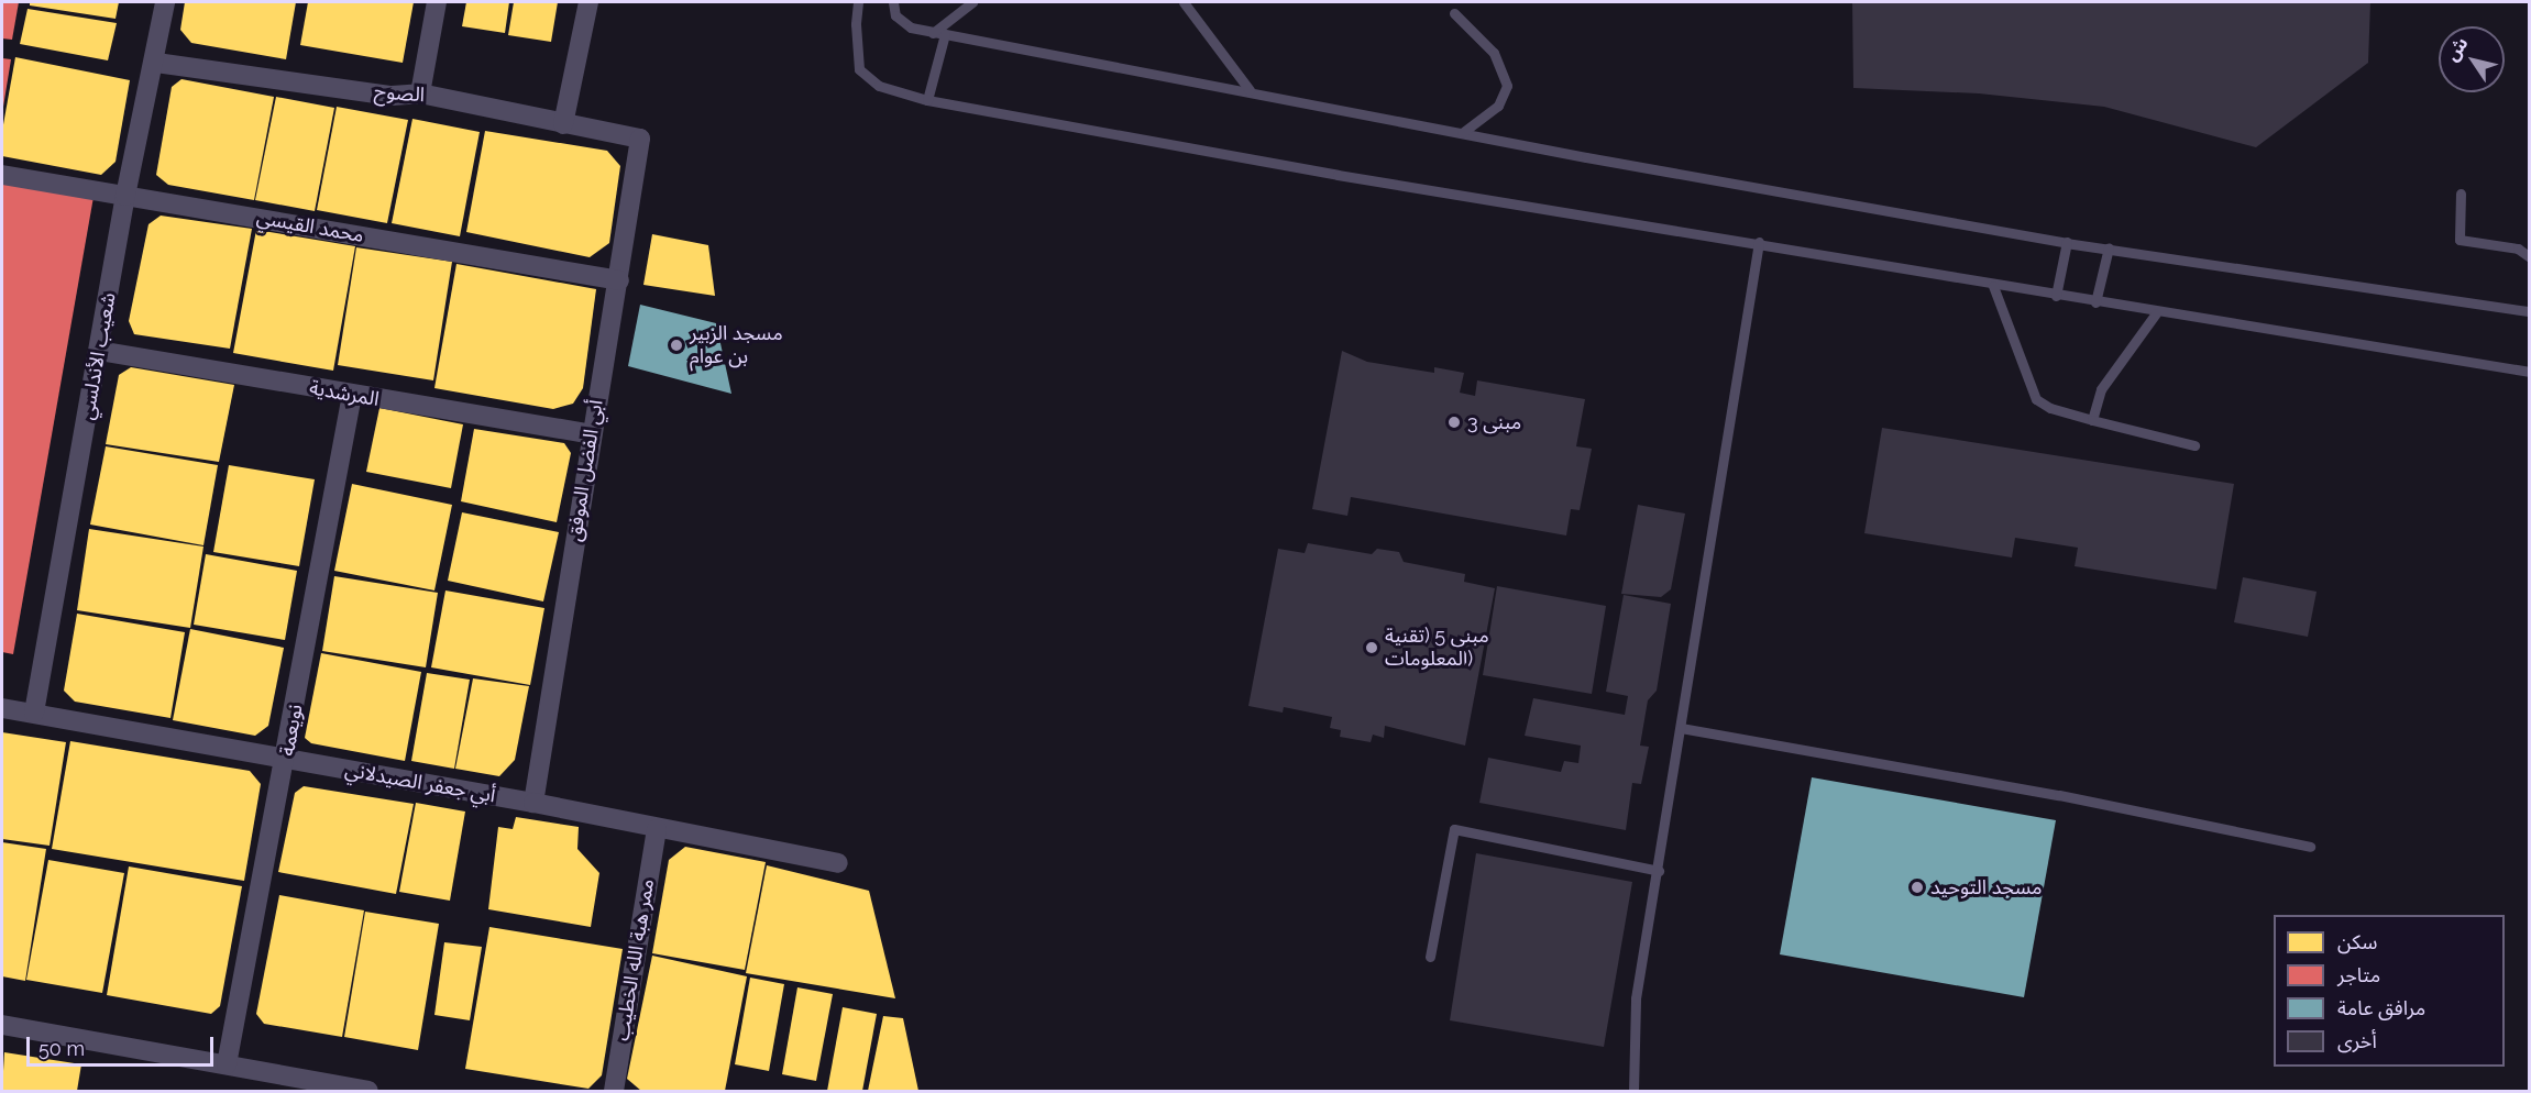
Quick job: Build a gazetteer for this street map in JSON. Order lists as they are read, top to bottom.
{
  "streets": {
    "street": [
      "الصوح",
      "محمد القيسي",
      "شعيب الأندلسي",
      "المرشدية",
      "أبي الفضل الموفق",
      "نويعمة",
      "أبي جعفر الصيدلاني",
      "ممر هبة الله الخطيب"
    ]
  },
  "crossings": [
    ["الصوح", "شعيب الأندلسي"],
    ["الصوح", "أبي الفضل الموفق"],
    ["محمد القيسي", "شعيب الأندلسي"],
    ["محمد القيسي", "أبي الفضل الموفق"],
    ["شعيب الأندلسي", "المرشدية"],
    ["شعيب الأندلسي", "أبي جعفر الصيدلاني"],
    ["المرشدية", "أبي الفضل الموفق"],
    ["المرشدية", "نويعمة"],
    ["أبي الفضل الموفق", "أبي جعفر الصيدلاني"],
    ["نويعمة", "أبي جعفر الصيدلاني"],
    ["أبي جعفر الصيدلاني", "ممر هبة الله الخطيب"]
  ],
  "places": [
    "مسجد الزبير بن عوام",
    "مبنى 3",
    "مبنى 5 (تقنية المعلومات)",
    "مسجد التوحيد"
  ],
  "legend": [
    "سكن",
    "متاجر",
    "مرافق عامة",
    "أخرى"
  ],
  "scale_bar": "50 m",
  "north": "top left"
}
